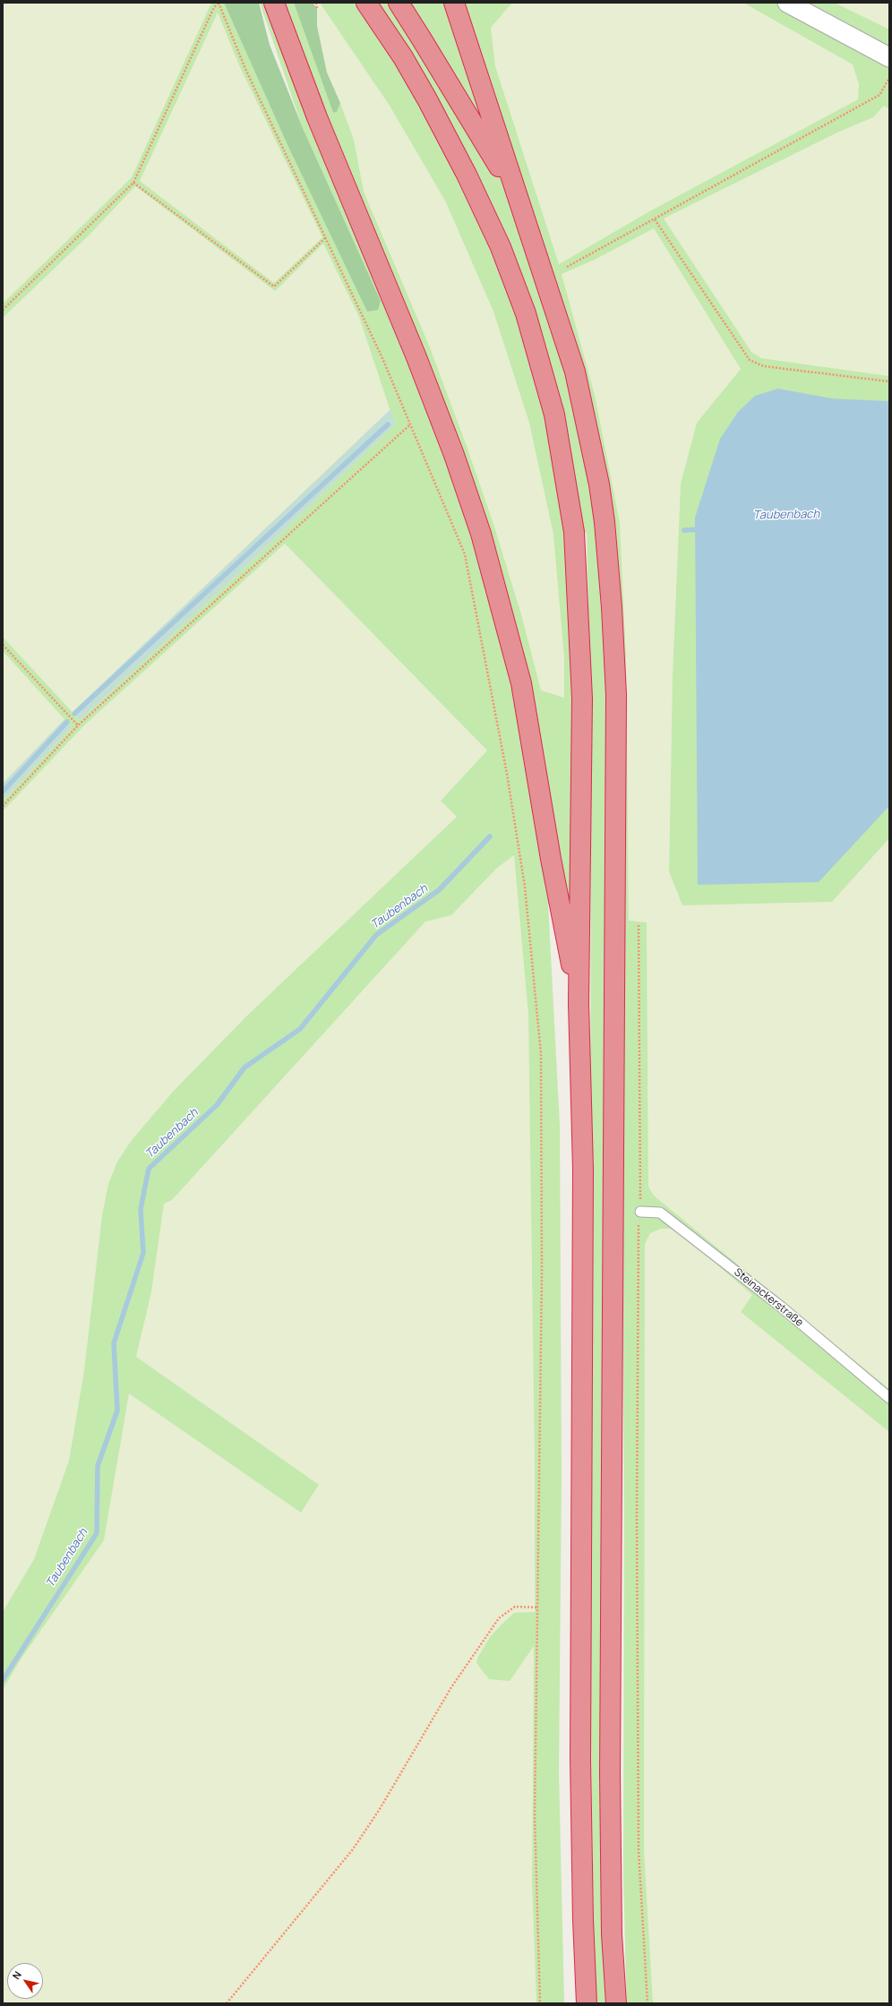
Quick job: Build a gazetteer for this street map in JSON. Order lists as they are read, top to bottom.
{
  "streets": {
    "lane": ["Steinackerstraße"]
  },
  "water": ["Taubenbach"],
  "north": "top left"
}
